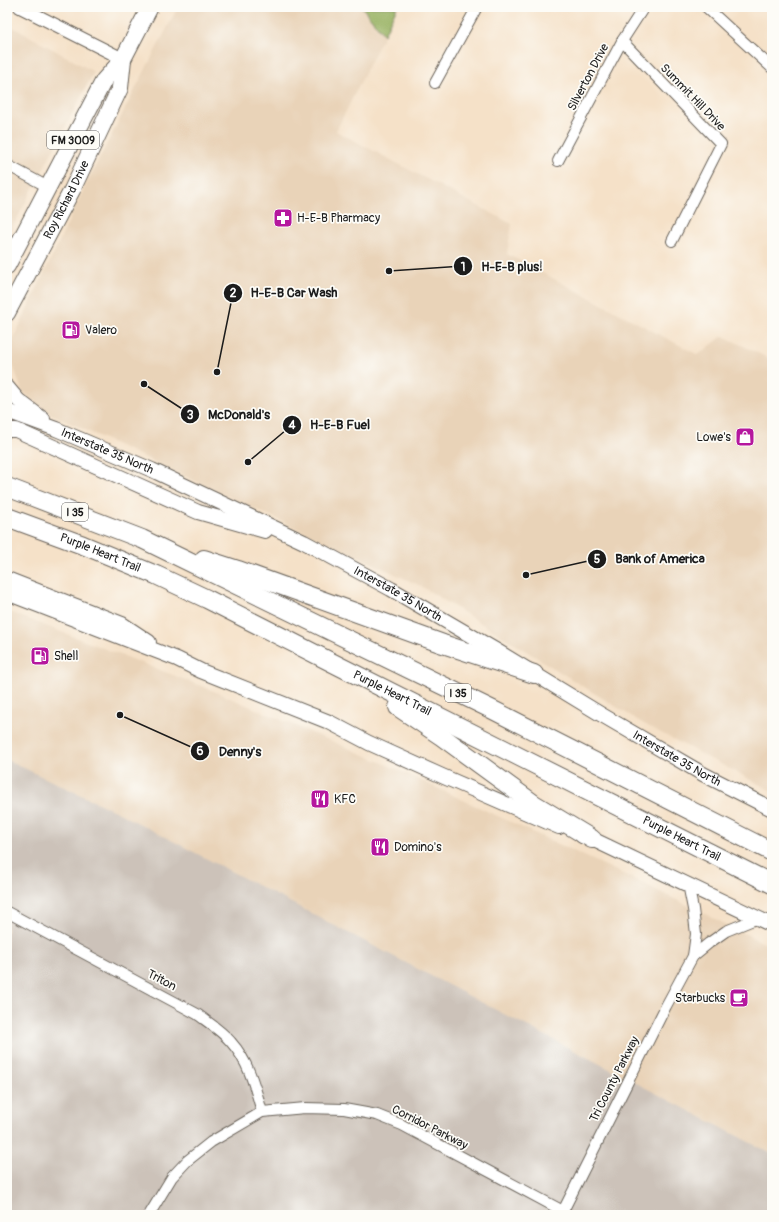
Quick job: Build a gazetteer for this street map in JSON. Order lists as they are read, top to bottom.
{
  "streets": {
    "highway": ["I 35", "Purple Heart Trail"],
    "main road": ["FM 3009", "Roy Richard Drive", "Interstate 35 North"],
    "street": [
      "Silverton Drive",
      "Summit Hill Drive",
      "Triton",
      "Tri County Parkway",
      "Corridor Parkway"
    ]
  },
  "crossings": [
    ["Silverton Drive", "Summit Hill Drive"],
    ["Triton", "Corridor Parkway"],
    ["Tri County Parkway", "Corridor Parkway"]
  ],
  "places": {
    "pharmacy": ["H-E-B Pharmacy"],
    "other": [
      "H-E-B plus!",
      "H-E-B Car Wash",
      "McDonald's",
      "H-E-B Fuel",
      "Bank of America",
      "Denny's"
    ],
    "fuel station": ["Valero", "Shell"],
    "shop": ["Lowe's"],
    "restaurant": ["KFC", "Domino's"],
    "cafe": ["Starbucks"]
  }
}
